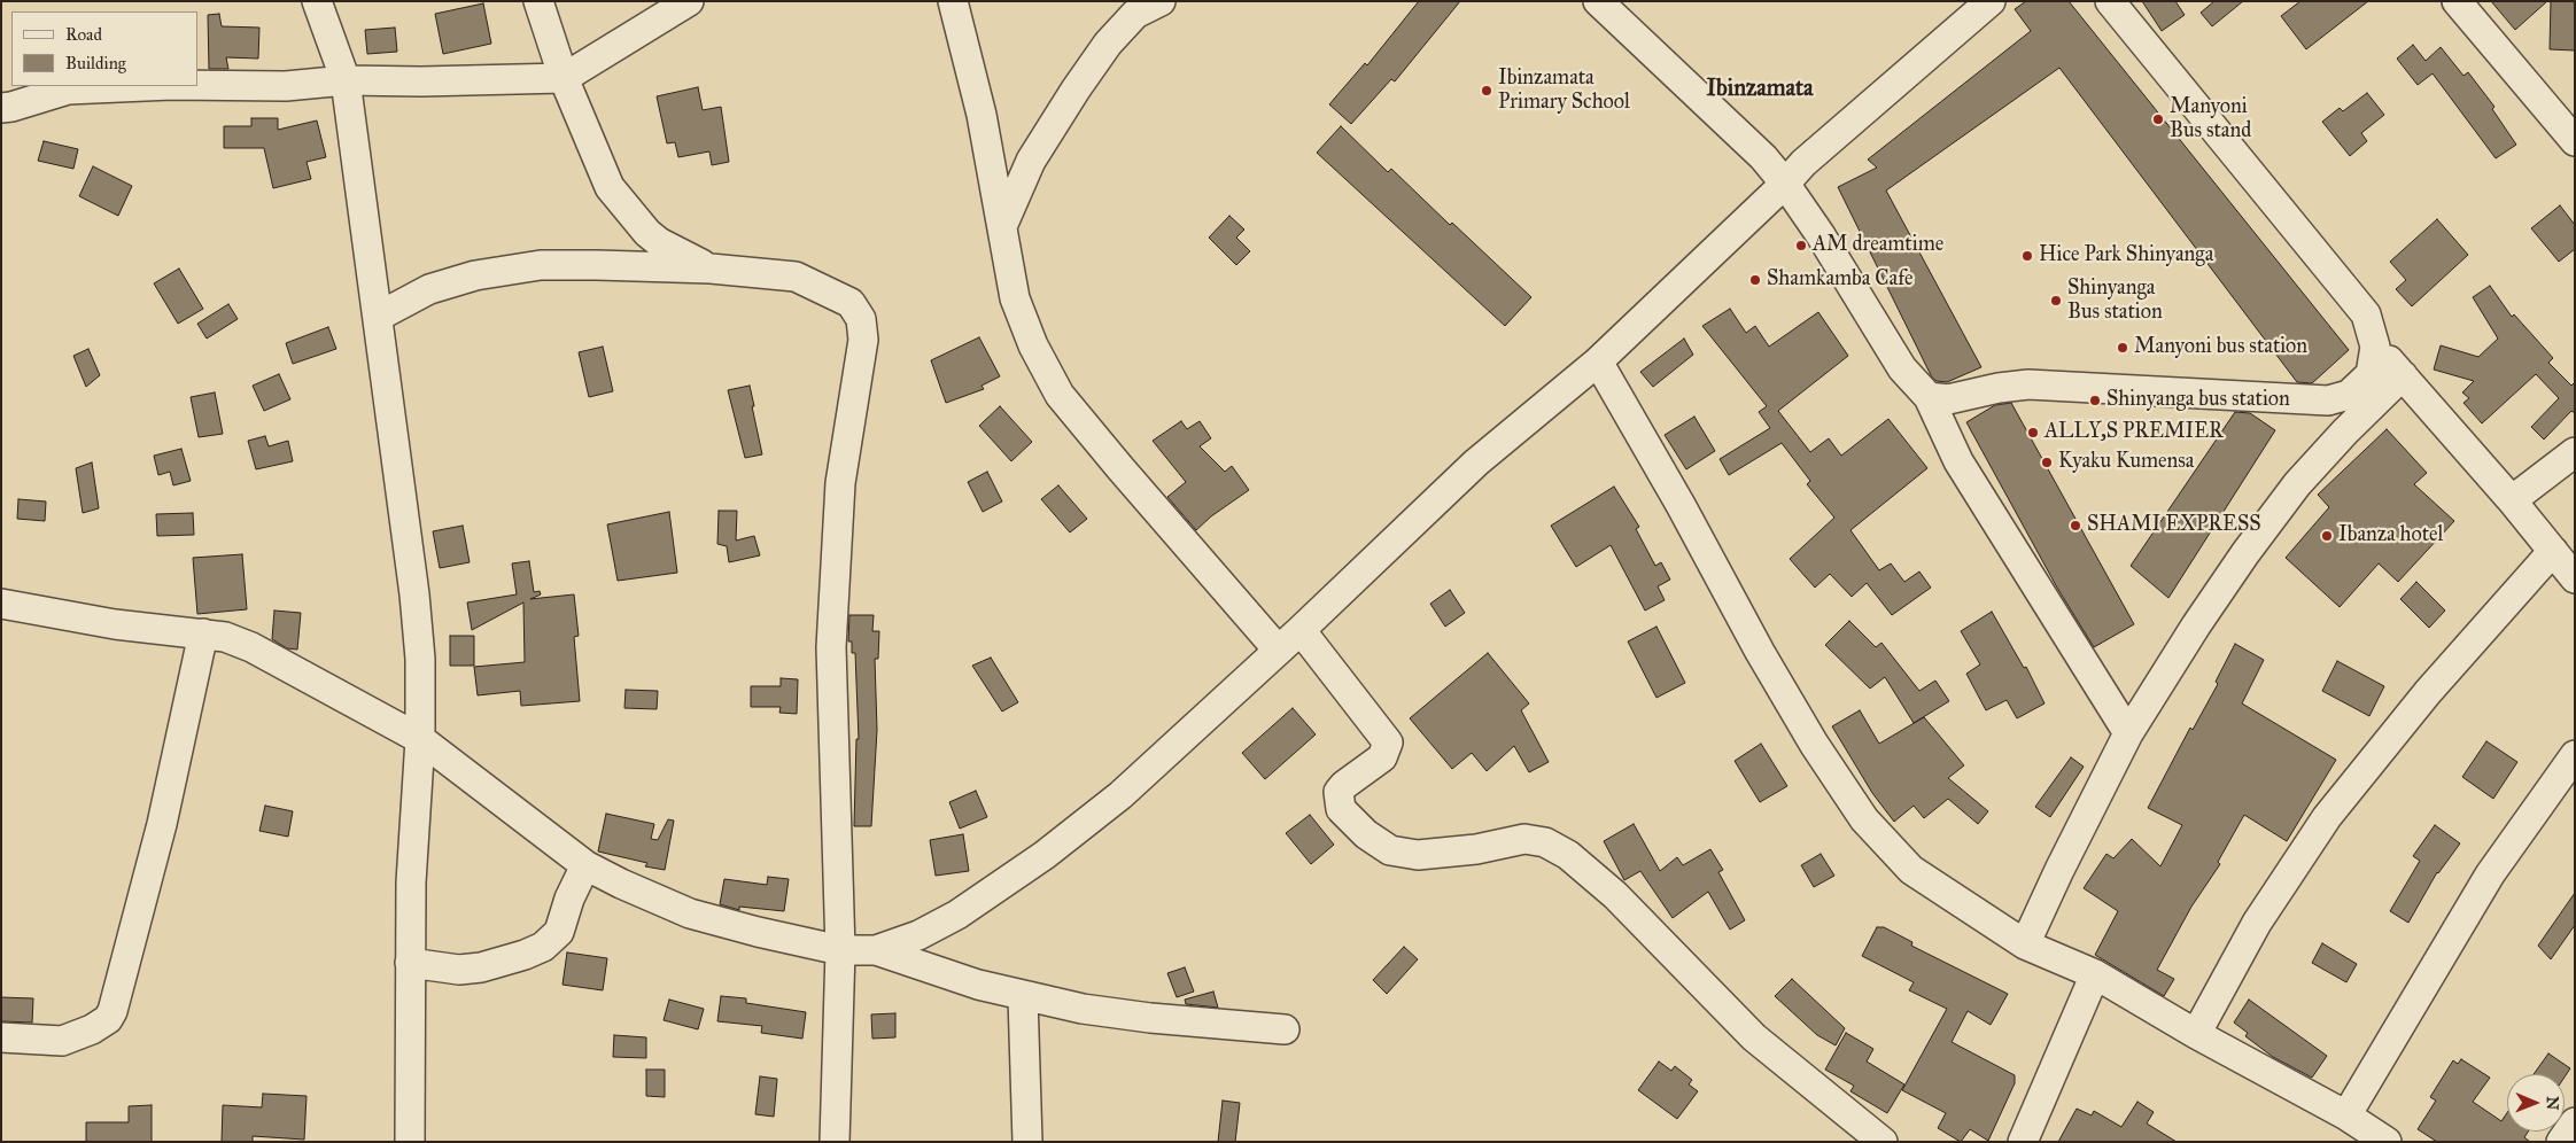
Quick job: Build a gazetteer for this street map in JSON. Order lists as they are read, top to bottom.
{
  "districts": ["Ibinzamata"],
  "places": [
    "Ibinzamata Primary School",
    "Manyoni Bus stand",
    "AM dreamtime",
    "Hice Park Shinyanga",
    "Shamkamba Cafe",
    "Shinyanga Bus station",
    "Manyoni bus station",
    "Shinyanga bus station",
    "ALLY,S PREMIER",
    "Kyaku Kumensa",
    "SHAMI EXPRESS",
    "Ibanza hotel"
  ],
  "legend": ["Road", "Building"],
  "north": "right"
}
